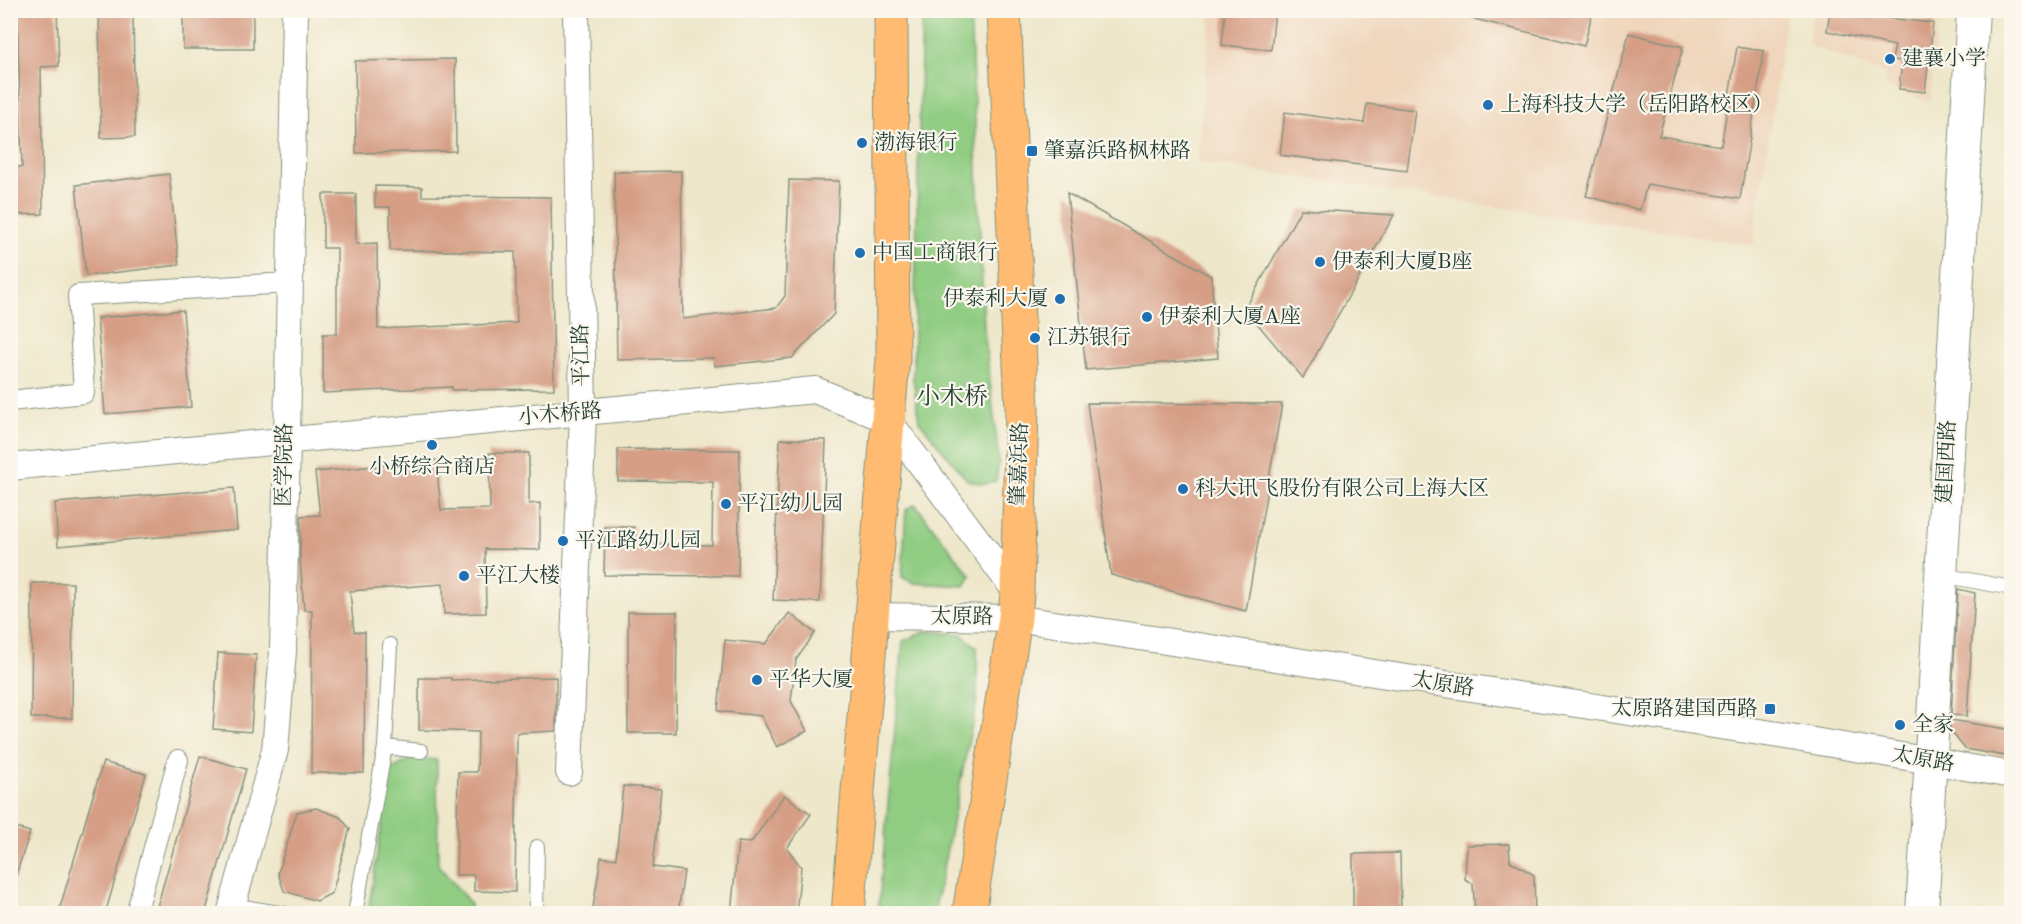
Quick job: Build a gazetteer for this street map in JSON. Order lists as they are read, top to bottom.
{
  "streets": {
    "main road": ["肇嘉浜路"],
    "street": [
      "平江路",
      "小木桥路",
      "建国西路",
      "医学院路",
      "太原路"
    ]
  },
  "crossings": [
    ["平江路", "小木桥路"],
    ["小木桥路", "医学院路"],
    ["建国西路", "太原路"],
    ["肇嘉浜路", "太原路"]
  ],
  "districts": ["小木桥"],
  "places": {
    "other": [
      "建襄小学",
      "上海科技大学（岳阳路校区）",
      "渤海银行",
      "中国工商银行",
      "伊泰利大厦B座",
      "伊泰利大厦",
      "伊泰利大厦A座",
      "江苏银行",
      "小桥综合商店",
      "科大讯飞股份有限公司上海大区",
      "平江幼儿园",
      "平江路幼儿园",
      "平江大楼",
      "平华大厦",
      "全家"
    ],
    "transit": ["肇嘉浜路枫林路", "太原路建国西路"]
  }
}
